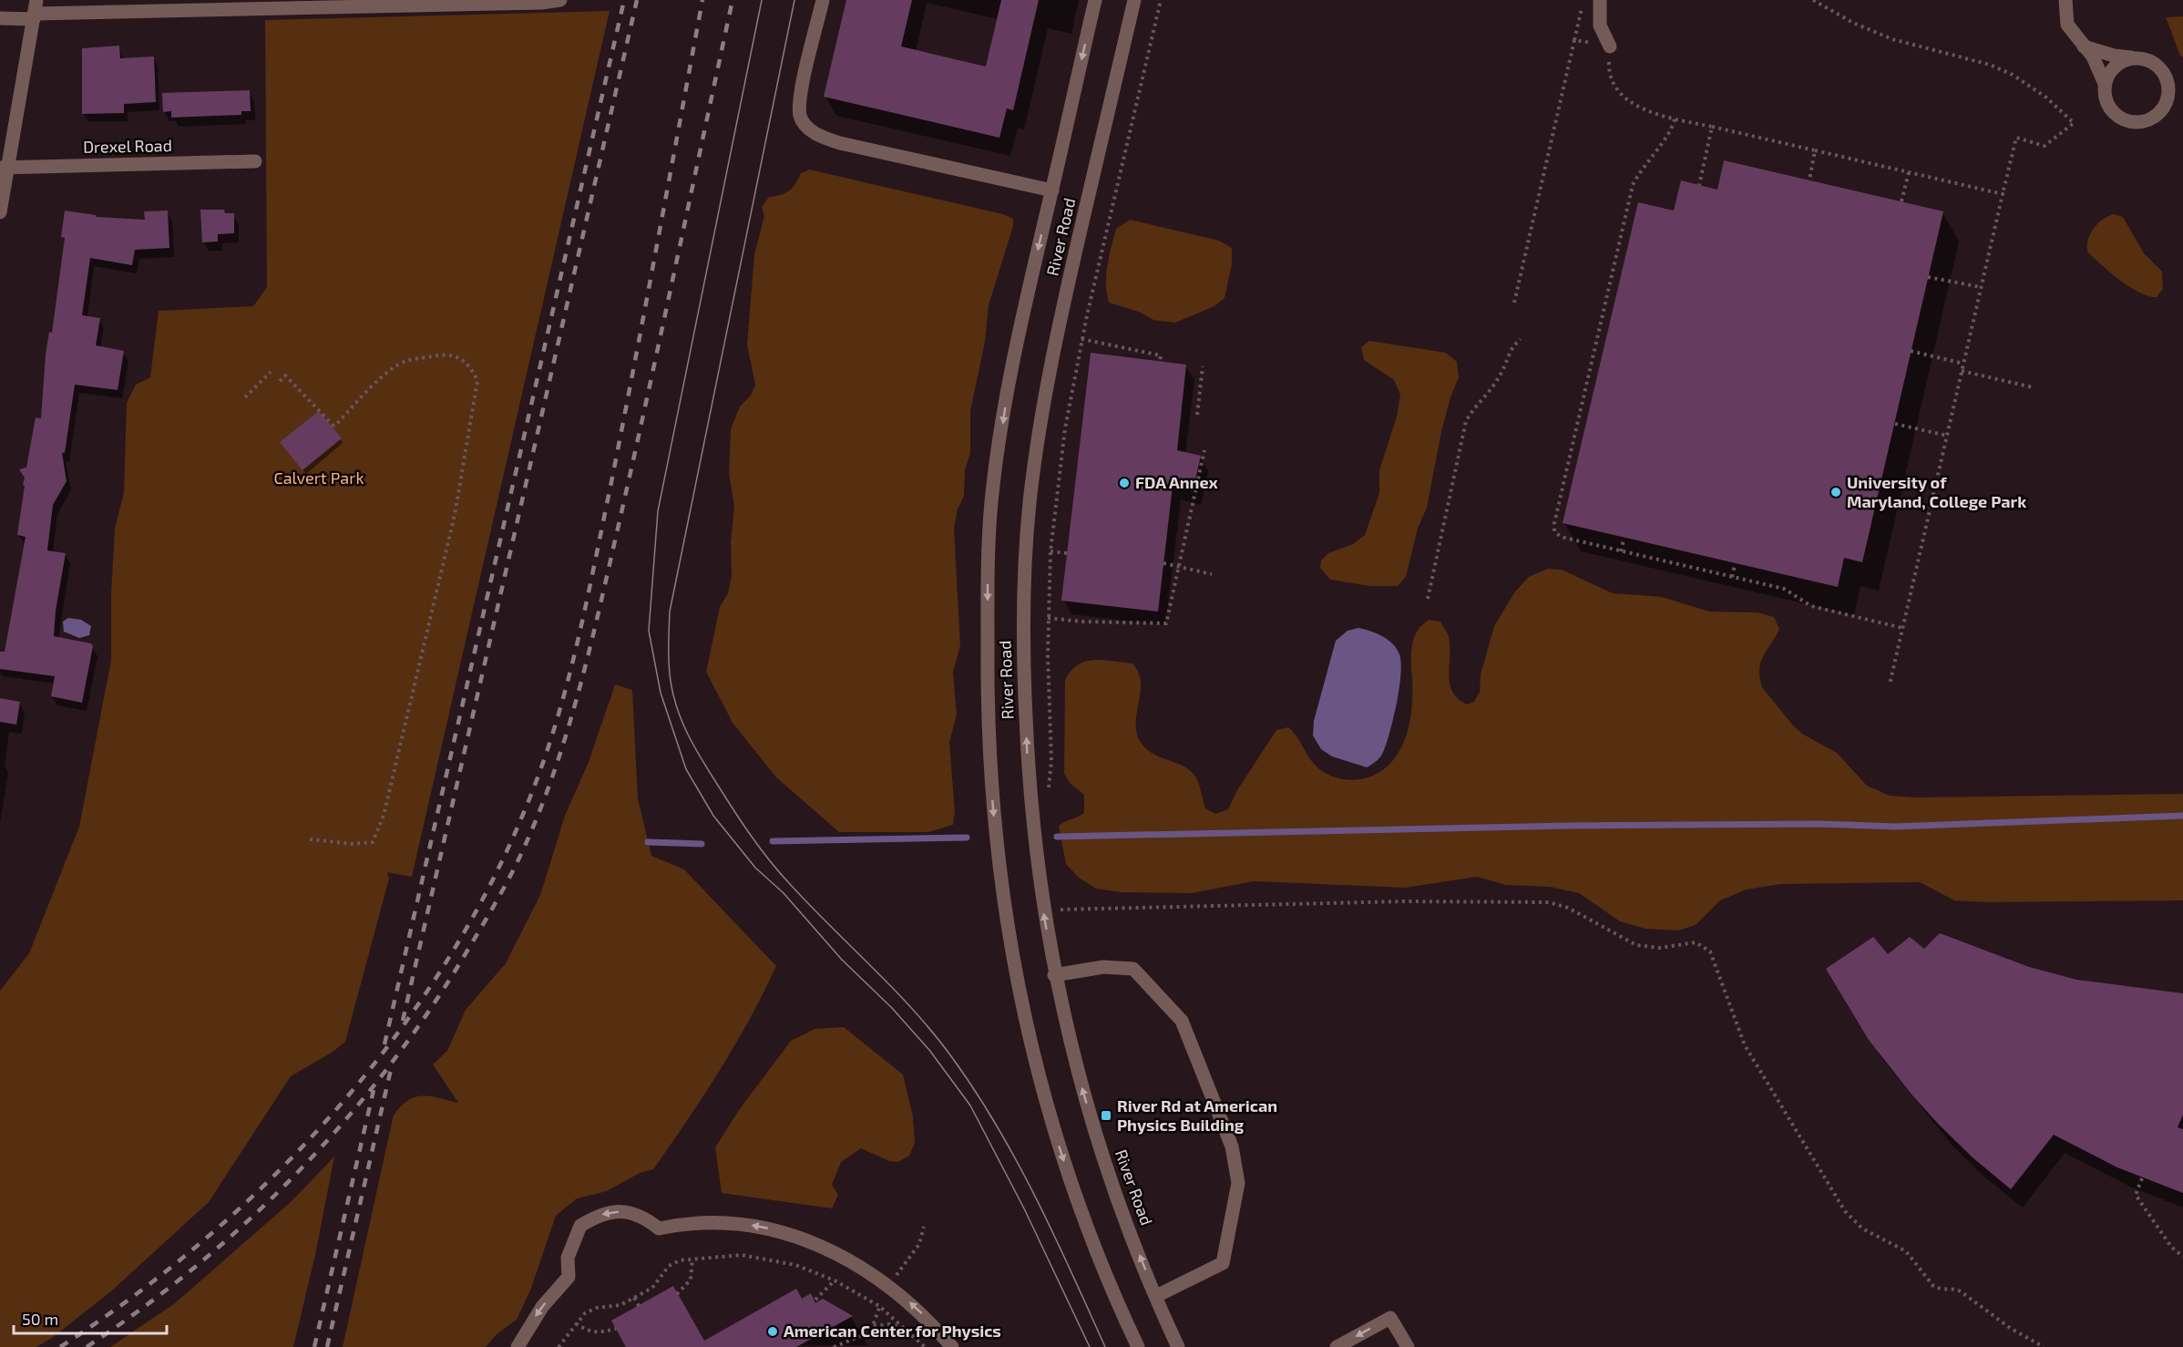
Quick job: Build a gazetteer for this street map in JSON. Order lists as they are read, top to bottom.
{
  "streets": {
    "street": ["Drexel Road", "River Road"]
  },
  "parks": ["Calvert Park"],
  "places": {
    "other": ["FDA Annex", "University of Maryland, College Park", "American Center for Physics"],
    "transit": ["River Rd at American Physics Building"]
  },
  "scale_bar": "50 m"
}
